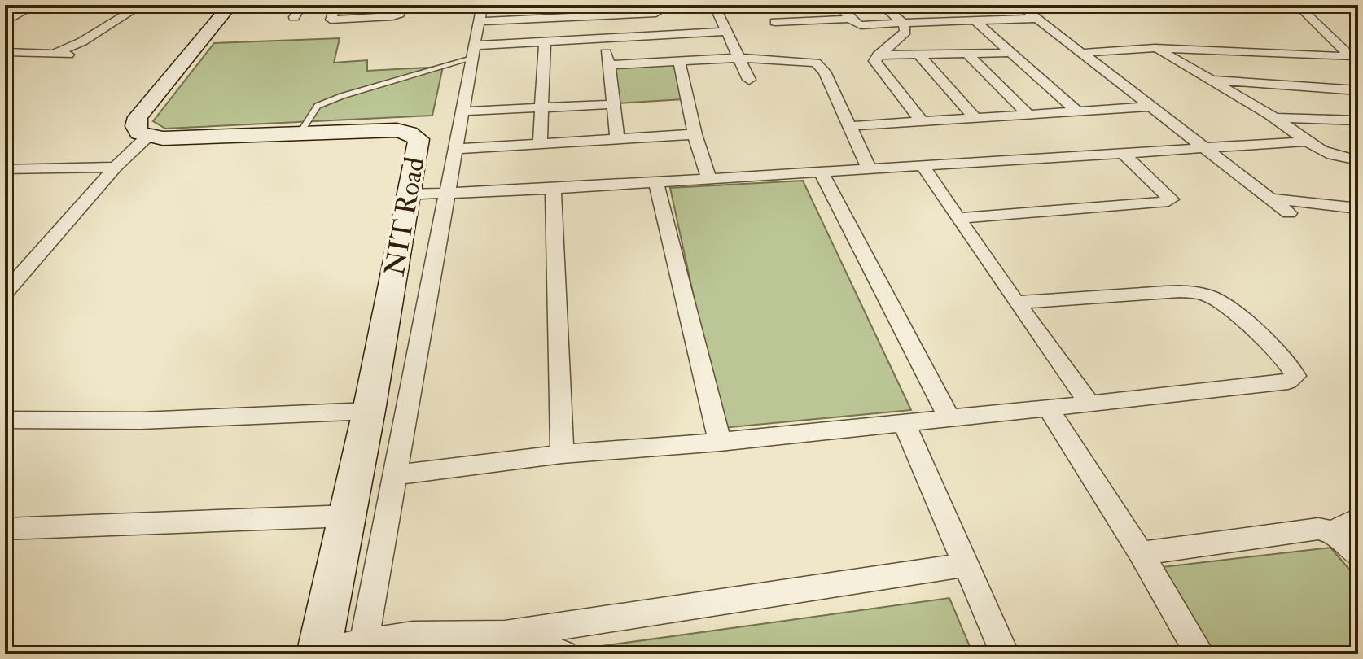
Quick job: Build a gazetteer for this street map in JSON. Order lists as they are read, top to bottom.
{
  "streets": {
    "main road": ["NIT Road"]
  }
}
